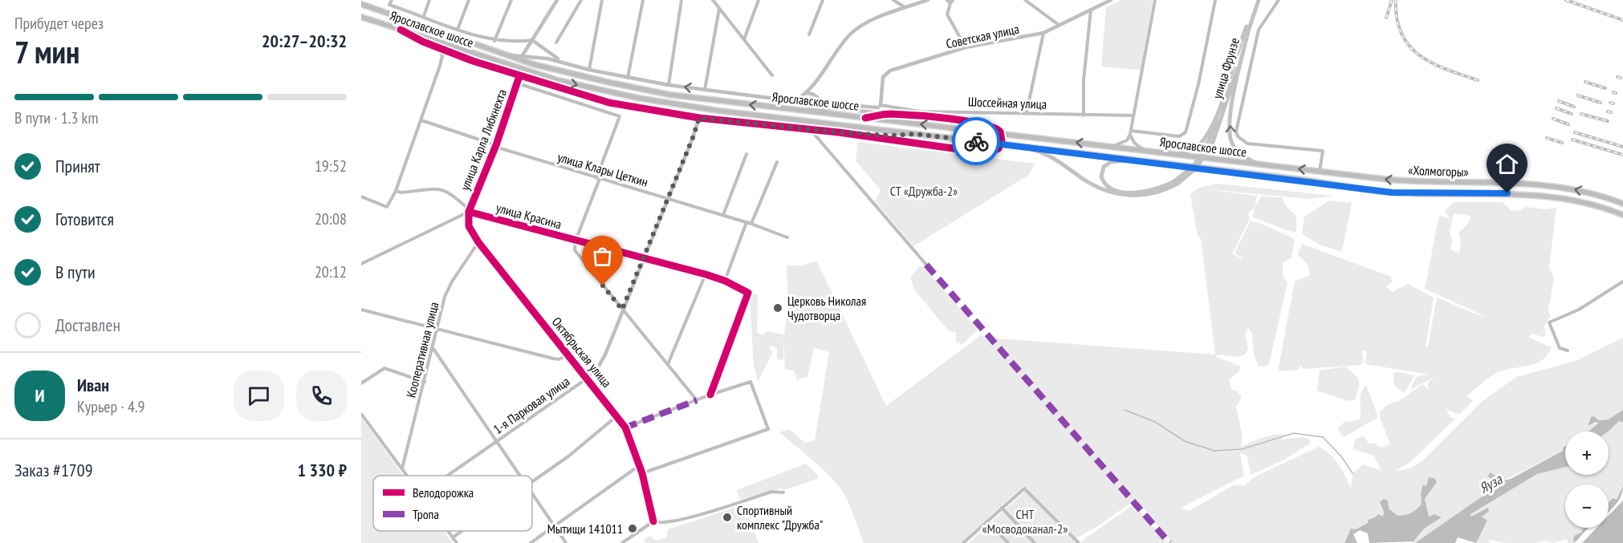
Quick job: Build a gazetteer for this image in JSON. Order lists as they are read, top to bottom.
{
  "streets": {
    "highway": ["Ярославское шоссе", "«Холмогоры»"],
    "main road": ["улица Фрунзе"],
    "street": [
      "Советская улица",
      "Шоссейная улица",
      "улица Карла Либкнехта",
      "улица Клары Цеткин",
      "улица Красина",
      "Кооперативная улица",
      "Октябрьская улица",
      "1-я Парковая улица"
    ]
  },
  "crossings": [
    ["Ярославское шоссе", "«Холмогоры»"],
    ["Советская улица", "Шоссейная улица"],
    ["улица Карла Либкнехта", "улица Клары Цеткин"],
    ["улица Карла Либкнехта", "улица Красина"],
    ["улица Карла Либкнехта", "Октябрьская улица"],
    ["улица Клары Цеткин", "1-я Парковая улица"],
    ["улица Красина", "Октябрьская улица"],
    ["улица Красина", "1-я Парковая улица"],
    ["Кооперативная улица", "Октябрьская улица"],
    ["Октябрьская улица", "1-я Парковая улица"]
  ],
  "water": ["Яуза"],
  "parks": ["СТ «Дружба-2»", "СНТ «Мосводоканал-2»"],
  "places": ["Церковь Николая Чудотворца", "Спортивный комплекс \"Дружба\"", "Мытищи 141011"],
  "legend": ["Велодорожка", "Тропа"],
  "page": {
    "heading": ["7 мин", "Прибудет через", "20:27–20:32"],
    "panel": [
      "Иван",
      "Курьер · 4.9",
      "Заказ #1709",
      "1 330 ₽"
    ],
    "bar": "В пути · 1.3 km",
    "list": [
      ["Принят", "19:52"],
      ["Готовится", "20:08"],
      ["В пути", "20:12"],
      "Доставлен"
    ],
    "round": "И",
    "map_buttons": ["+", "−"]
  }
}
